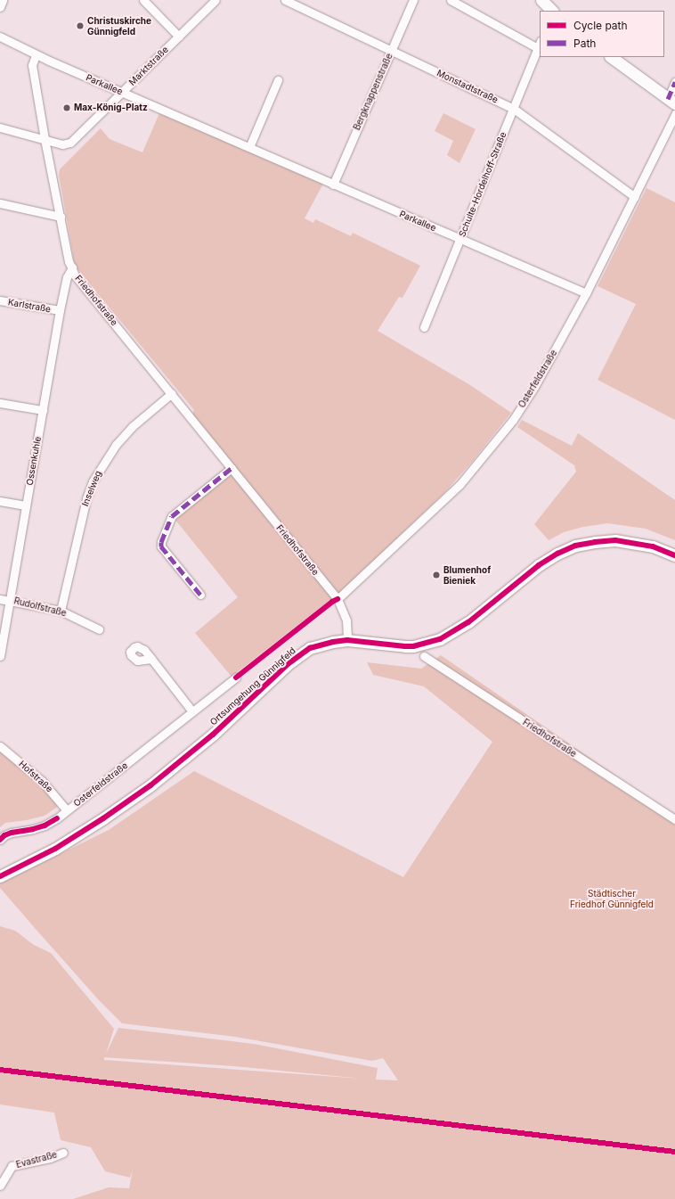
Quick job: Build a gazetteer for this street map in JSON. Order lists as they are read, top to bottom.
{
  "streets": {
    "street": [
      "Marktstraße",
      "Parkallee",
      "Monstadtstraße",
      "Bergknappenstraße",
      "Schulte-Hordelhoff-Straße",
      "Friedhofstraße",
      "Karlstraße",
      "Osterfeldstraße",
      "Ossenkuhle",
      "Inselweg",
      "Rudolfstraße",
      "Ortsumgehung Günnigfeld",
      "Hofstraße",
      "Evastraße"
    ]
  },
  "crossings": [
    ["Marktstraße", "Parkallee"],
    ["Marktstraße", "Friedhofstraße"],
    ["Parkallee", "Bergknappenstraße"],
    ["Parkallee", "Schulte-Hordelhoff-Straße"],
    ["Parkallee", "Friedhofstraße"],
    ["Parkallee", "Osterfeldstraße"],
    ["Monstadtstraße", "Bergknappenstraße"],
    ["Monstadtstraße", "Schulte-Hordelhoff-Straße"],
    ["Monstadtstraße", "Osterfeldstraße"],
    ["Friedhofstraße", "Osterfeldstraße"],
    ["Friedhofstraße", "Ossenkuhle"],
    ["Friedhofstraße", "Inselweg"],
    ["Friedhofstraße", "Ortsumgehung Günnigfeld"],
    ["Karlstraße", "Ossenkuhle"],
    ["Osterfeldstraße", "Hofstraße"],
    ["Ossenkuhle", "Rudolfstraße"],
    ["Inselweg", "Rudolfstraße"]
  ],
  "parks": ["Städtischer Friedhof Günnigfeld"],
  "places": ["Christuskirche Günnigfeld", "Max-König-Platz", "Blumenhof Bieniek"],
  "legend": ["Cycle path", "Path"]
}
